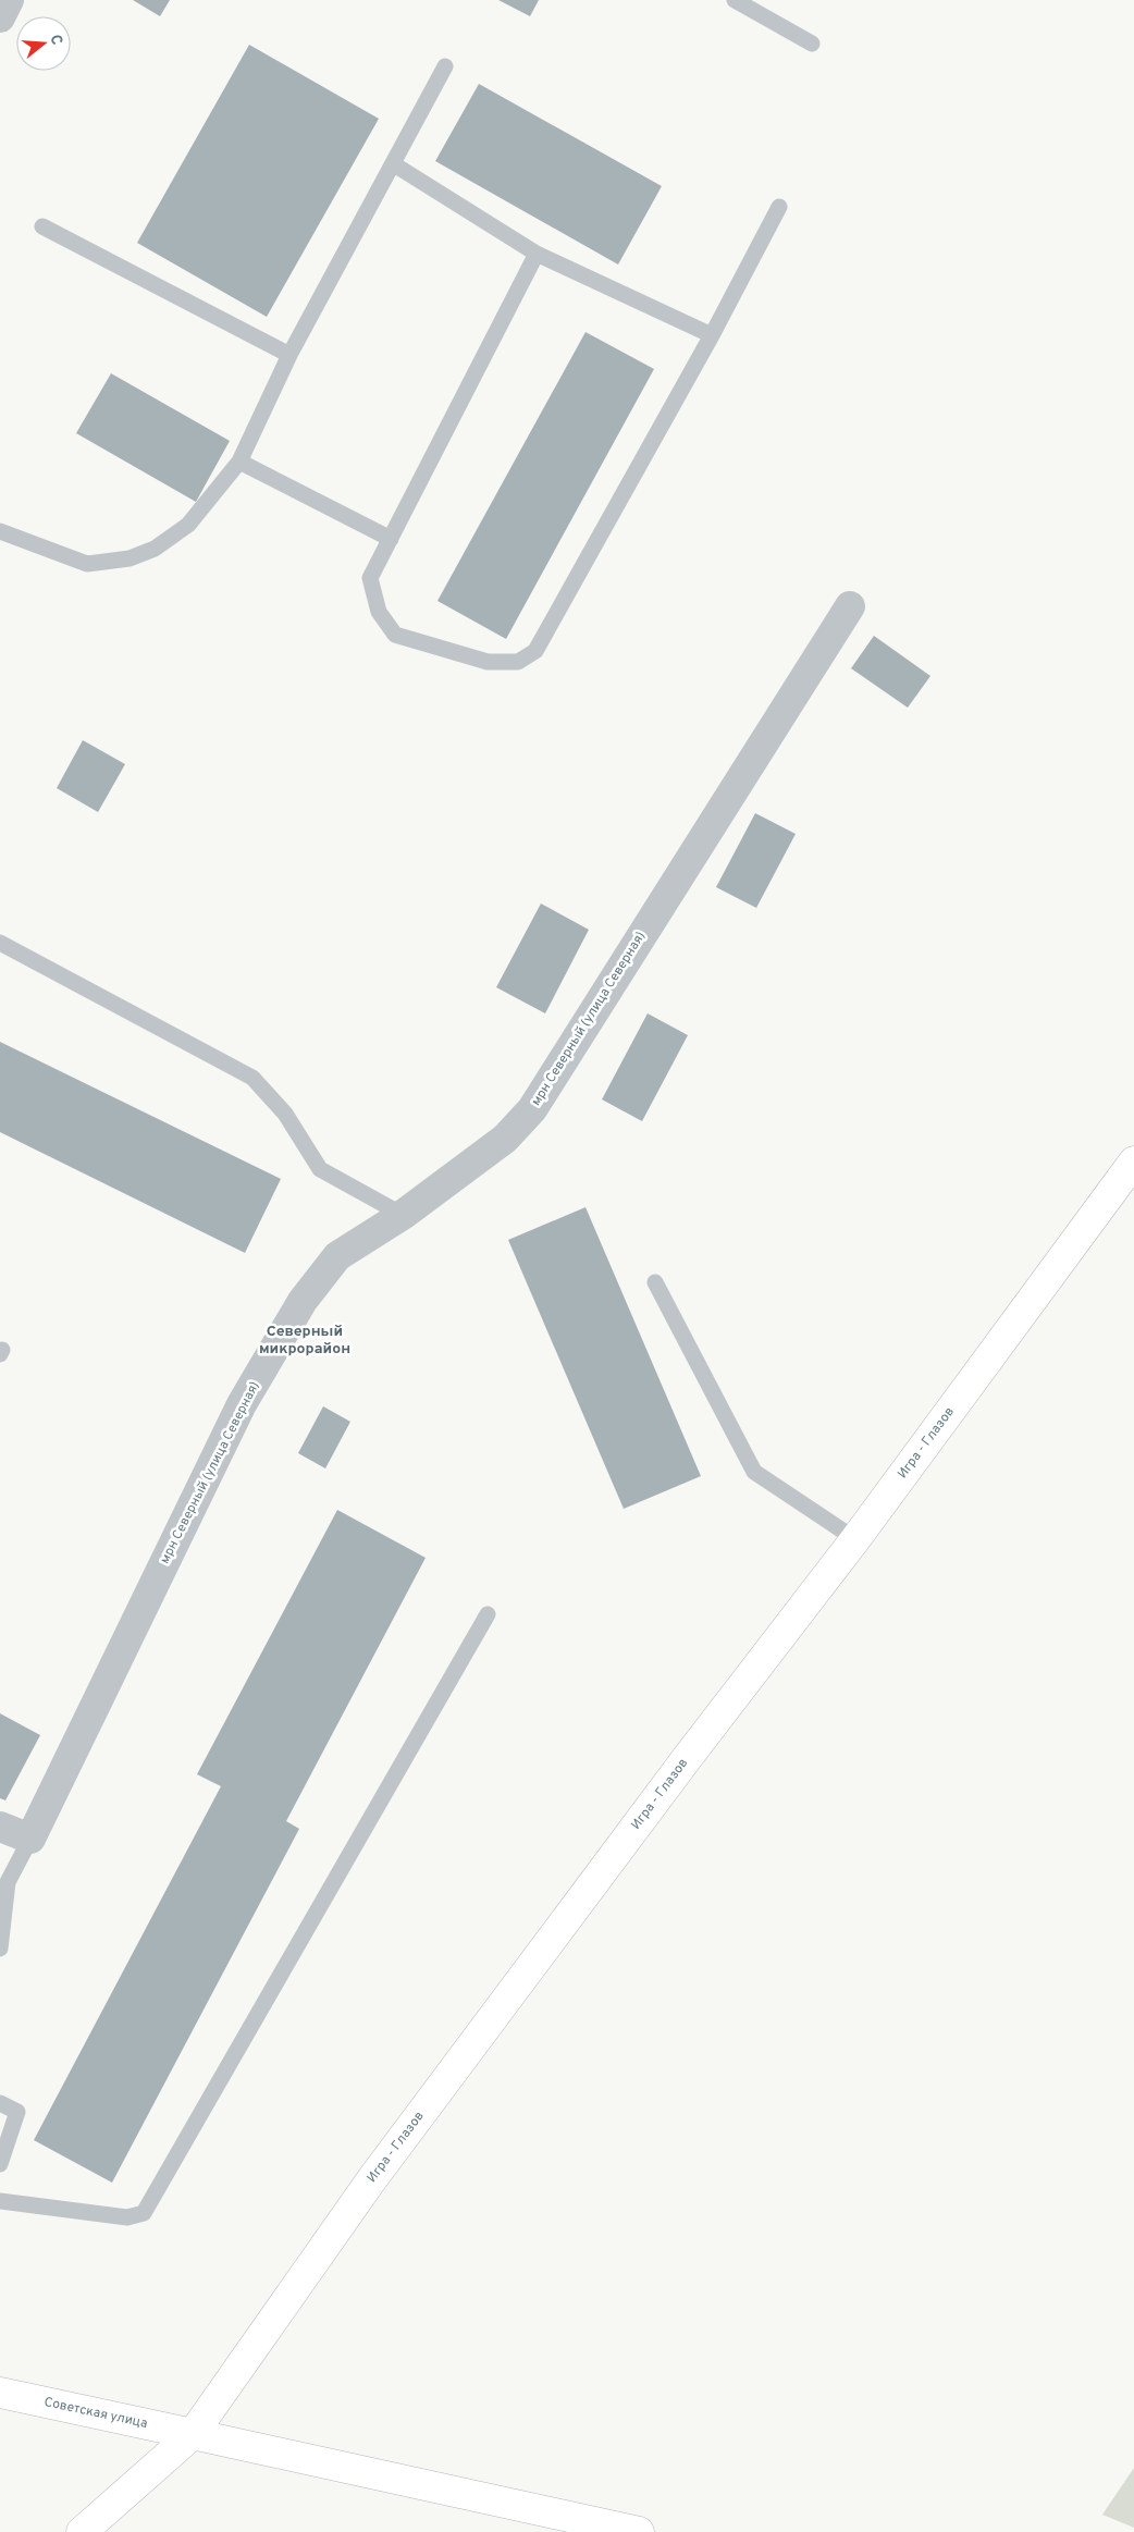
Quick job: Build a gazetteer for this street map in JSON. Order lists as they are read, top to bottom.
{
  "streets": {
    "main road": ["Игра - Глазов", "Советская улица"],
    "street": ["мрн Северный (улица Северная)"]
  },
  "crossings": [
    ["Игра - Глазов", "Советская улица"]
  ],
  "districts": ["Северный микрорайон"],
  "north": "right"
}
